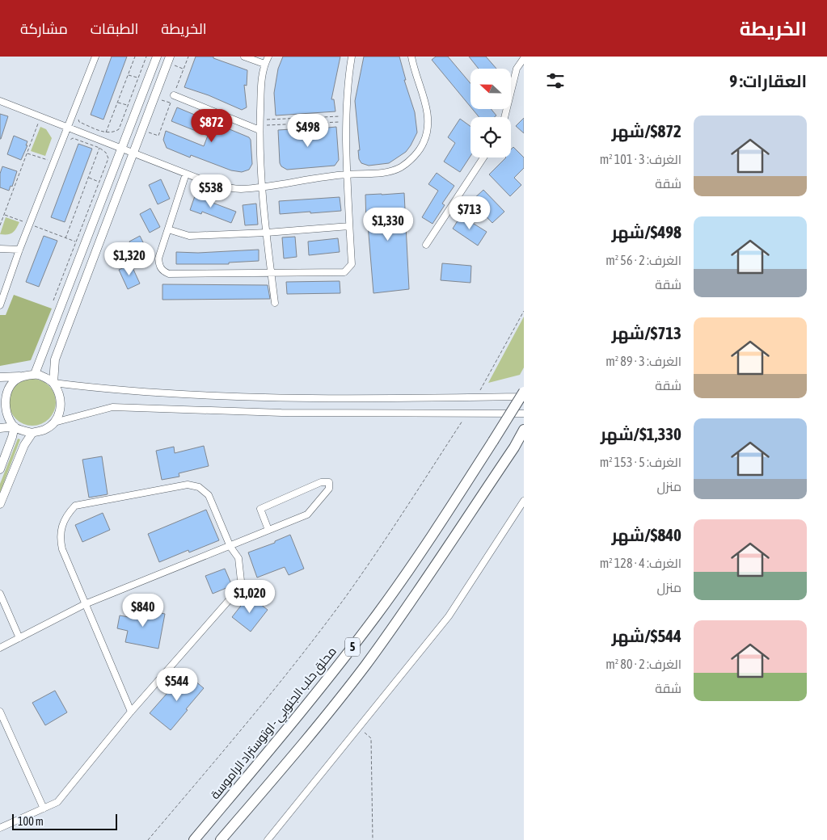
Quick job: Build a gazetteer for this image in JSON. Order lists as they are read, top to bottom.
{
  "streets": {
    "highway": ["5", "محلق حلب الجنوبي - اوتوستراد الراموسة"]
  },
  "scale_bar": "100 m",
  "north": "left",
  "page": {
    "header": "الخريطة",
    "nav": ["الخريطة", "الطبقات", "مشاركة"],
    "heading": "العقارات: 9",
    "list": [
      {
        "name": "$872/شهر",
        "note": "الغرف: 3 · 101 m² · شقة"
      },
      {
        "name": "$498/شهر",
        "note": "الغرف: 2 · 56 m² · شقة"
      },
      {
        "name": "$713/شهر",
        "note": "الغرف: 3 · 89 m² · شقة"
      },
      {
        "name": "$1,330/شهر",
        "note": "الغرف: 5 · 153 m² · منزل"
      },
      {
        "name": "$840/شهر",
        "note": "الغرف: 4 · 128 m² · منزل"
      },
      {
        "name": "$544/شهر",
        "note": "الغرف: 2 · 80 m² · شقة"
      }
    ],
    "price": [
      "$872",
      "$498",
      "$538",
      "$713",
      "$1,330",
      "$1,320",
      "$1,020",
      "$840",
      "$544"
    ],
    "scale": "100 m"
  }
}
